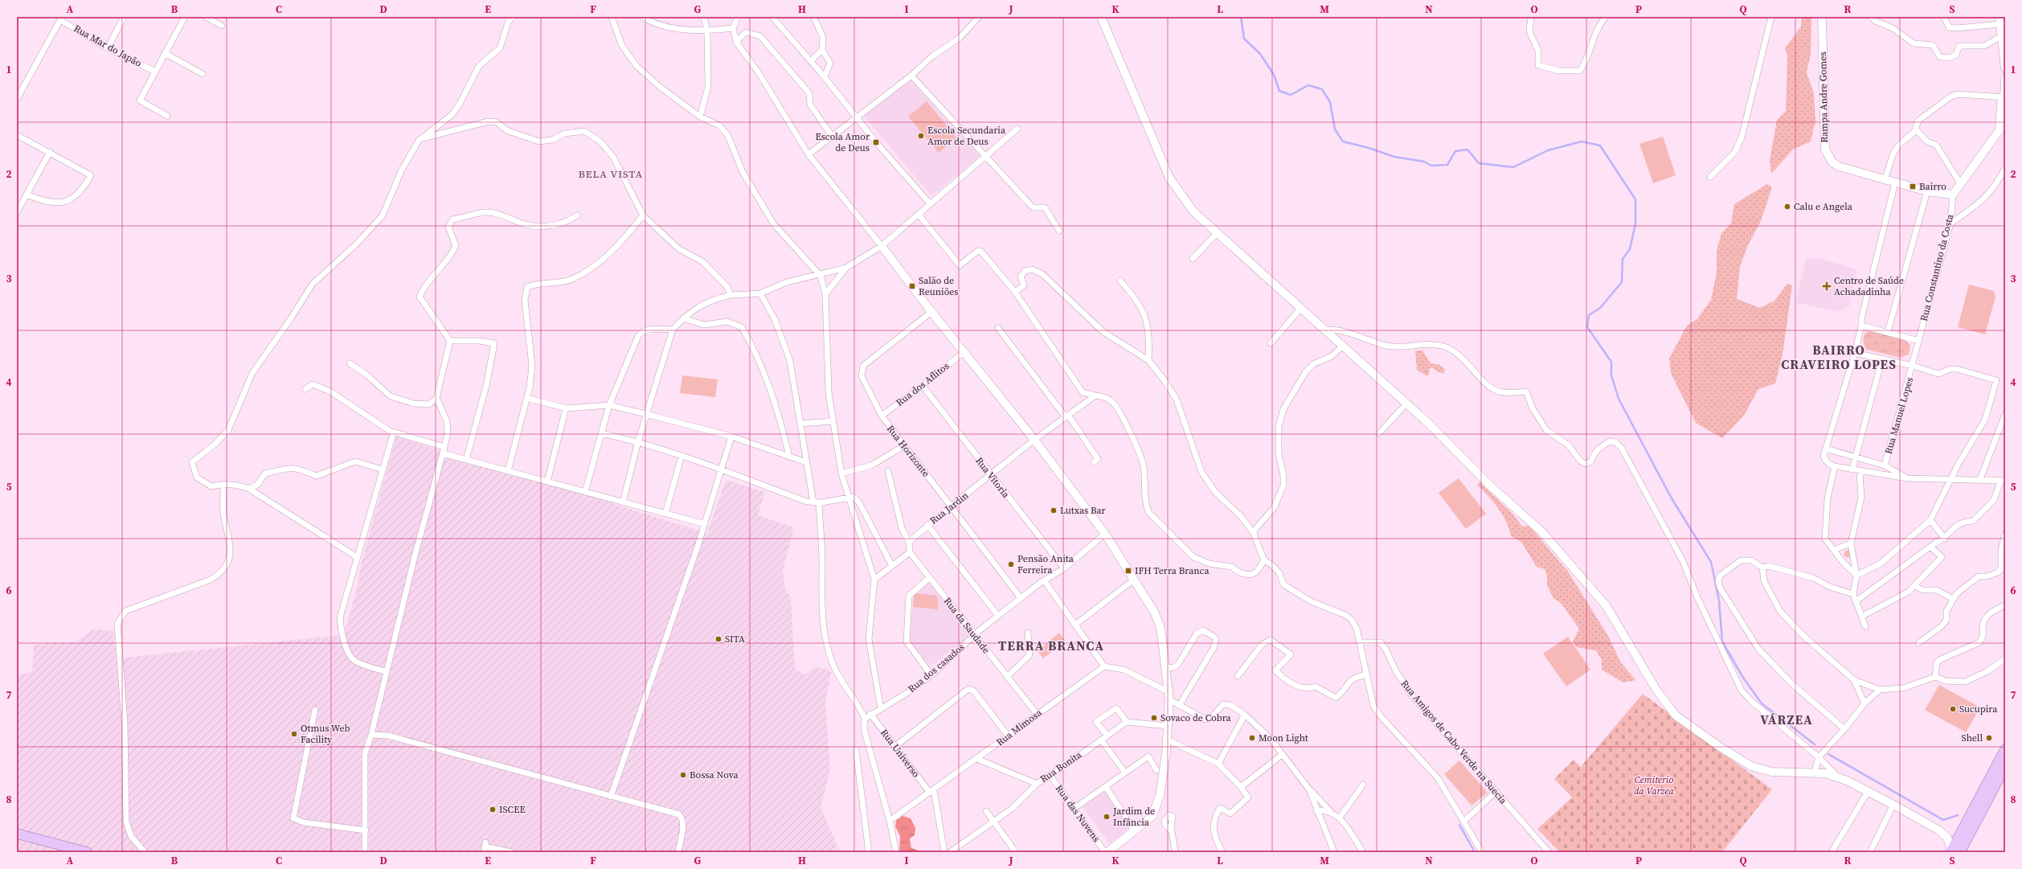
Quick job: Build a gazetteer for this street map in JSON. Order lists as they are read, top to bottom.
{
  "streets": {
    "street": [
      "Rua Mar do Japão",
      "Rampa Andre Gomes",
      "Rua Constantino da Costa",
      "Rua dos Aflitos",
      "Rua Manuel Lopes",
      "Rua Horizonte",
      "Rua Vitoria",
      "Rua Jardin",
      "Rua da Saudade",
      "Rua dos casados",
      "Rua Mimosa",
      "Rua Amigos de Cabo Verde na Suecia",
      "Rua Universo",
      "Rua Bonita",
      "Rua das Nuvens"
    ]
  },
  "crossings": [
    ["Rampa Andre Gomes", "Rua Constantino da Costa"],
    ["Rua Constantino da Costa", "Rua Manuel Lopes"],
    ["Rua dos Aflitos", "Rua Horizonte"],
    ["Rua dos Aflitos", "Rua Vitoria"],
    ["Rua Horizonte", "Rua Jardin"],
    ["Rua Horizonte", "Rua dos casados"],
    ["Rua Vitoria", "Rua Jardin"],
    ["Rua Vitoria", "Rua dos casados"],
    ["Rua da Saudade", "Rua dos casados"],
    ["Rua da Saudade", "Rua Mimosa"],
    ["Rua dos casados", "Rua Universo"],
    ["Rua Mimosa", "Rua Universo"],
    ["Rua Mimosa", "Rua Bonita"],
    ["Rua Bonita", "Rua das Nuvens"]
  ],
  "districts": [
    "BELA VISTA",
    "BAIRRO CRAVEIRO LOPES",
    "TERRA BRANCA",
    "VÁRZEA"
  ],
  "parks": ["Cemiterio da Varzea"],
  "places": {
    "other": [
      "Escola Secundaria Amor de Deus",
      "Calu e Angela",
      "Lutxas Bar",
      "Pensão Anita Ferreira",
      "SITA",
      "Sucupira",
      "Sovaco de Cobra",
      "Otmus Web Facility",
      "Moon Light",
      "Shell",
      "Bossa Nova",
      "ISCEE",
      "Jardim de Infância"
    ],
    "transit": [
      "Escola Amor de Deus",
      "Bairro",
      "Salão de Reuniões",
      "IFH Terra Branca"
    ],
    "health": ["Centro de Saúde Achadadinha"]
  },
  "grid": {
    "columns": [
      "A",
      "B",
      "C",
      "D",
      "E",
      "F",
      "G",
      "H",
      "I",
      "J",
      "K",
      "L",
      "M",
      "N",
      "O",
      "P",
      "Q",
      "R",
      "S"
    ],
    "rows": [
      "1",
      "2",
      "3",
      "4",
      "5",
      "6",
      "7",
      "8"
    ]
  }
}
